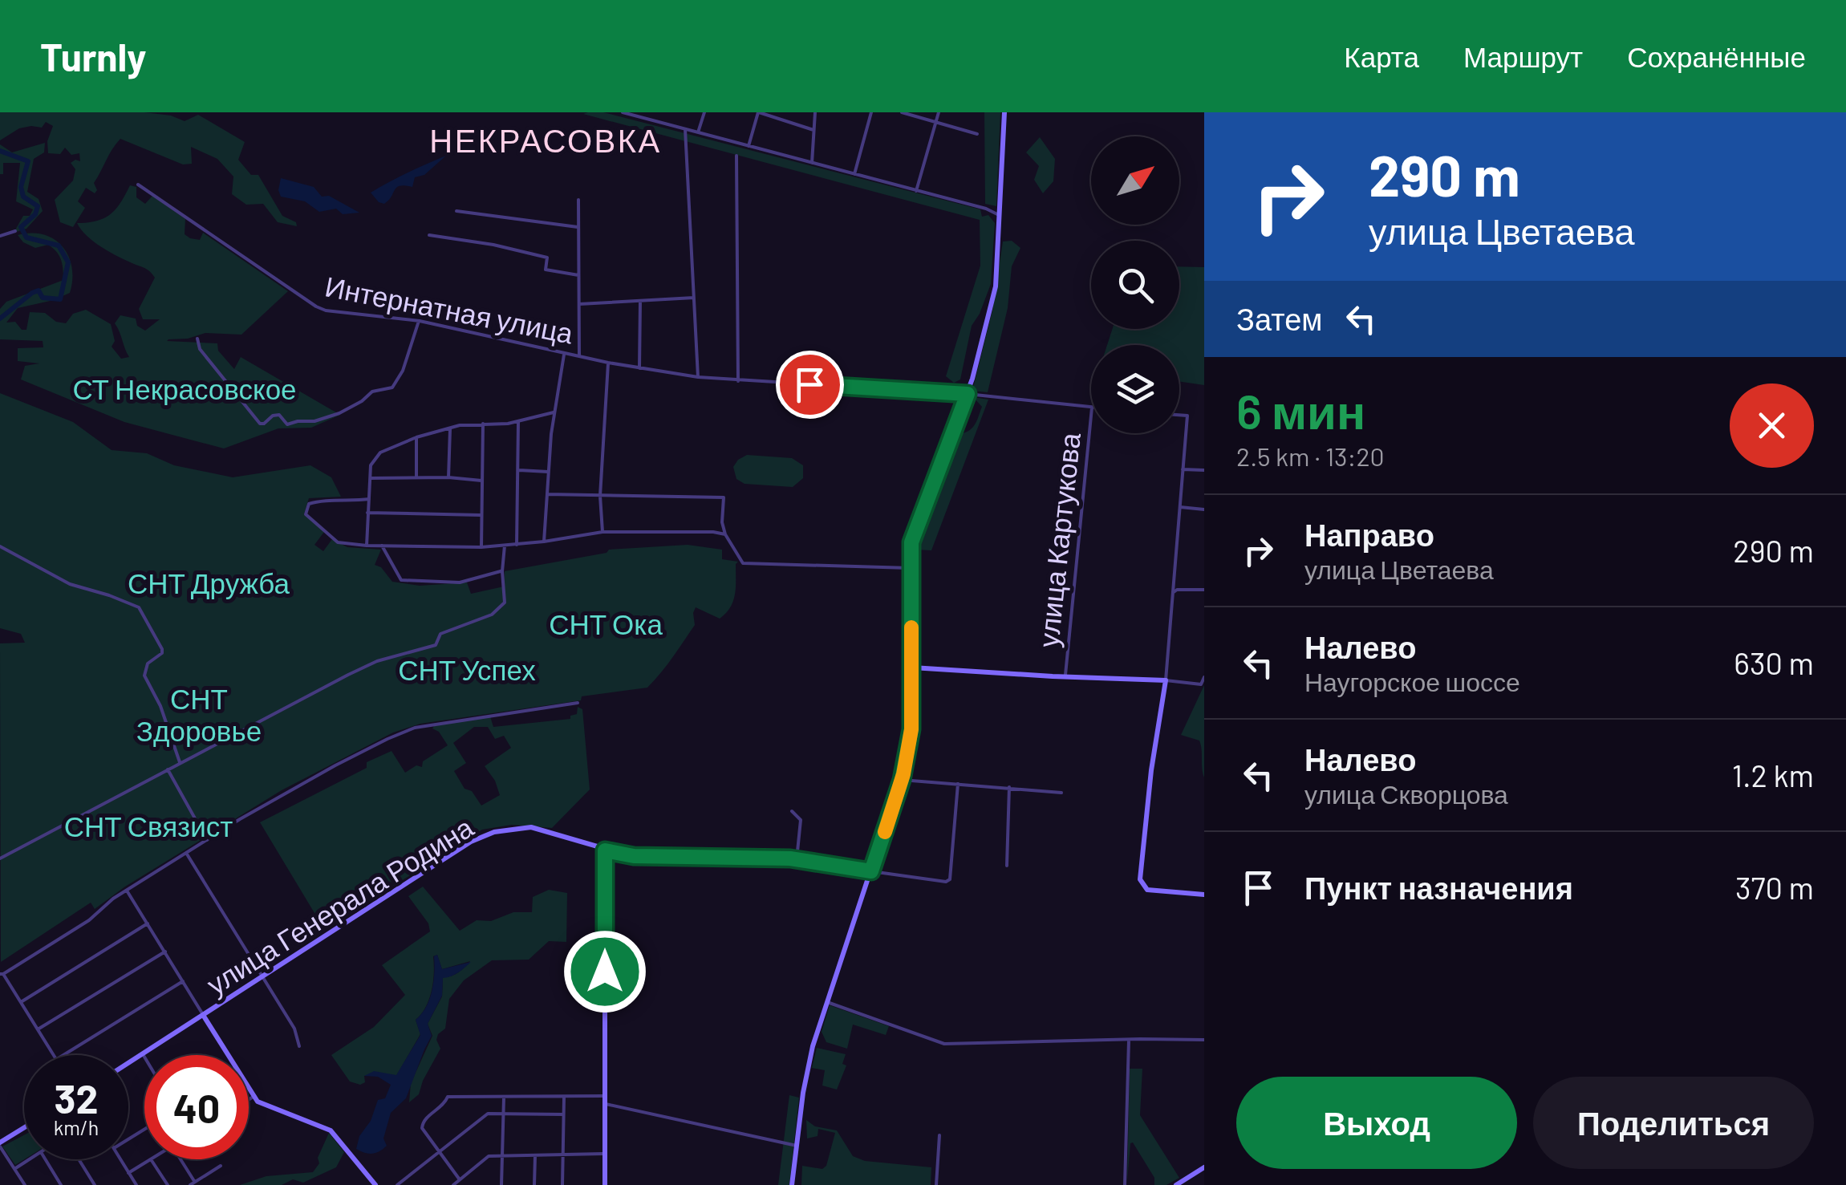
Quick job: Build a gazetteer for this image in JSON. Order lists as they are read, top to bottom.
{
  "streets": {
    "main road": ["улица Генерала Родина"],
    "street": ["Интернатная улица", "улица Картукова"]
  },
  "districts": ["НЕКРАСОВКА"],
  "parks": [
    "СТ Некрасовское",
    "СНТ Дружба",
    "СНТ Ока",
    "СНТ Успех",
    "СНТ Здоровье",
    "СНТ Связист"
  ],
  "north": "top right",
  "page": {
    "header": "Turnly",
    "nav": ["Карта", "Маршрут", "Сохранённые"],
    "turn": ["290 m", "улица Цветаева"],
    "then": "Затем",
    "heading": ["6 мин", "2.5 km · 13:20"],
    "list": [
      {
        "name": "Направо",
        "note": "улица Цветаева",
        "value": "290 m"
      },
      {
        "name": "Налево",
        "note": "Наугорское шоссе",
        "value": "630 m"
      },
      {
        "name": "Налево",
        "note": "улица Скворцова",
        "value": "1.2 km"
      },
      {
        "name": "Пункт назначения",
        "value": "370 m"
      }
    ],
    "speed": "32 km/h",
    "limit": "40",
    "buttons": ["Выход", "Поделиться"]
  }
}
